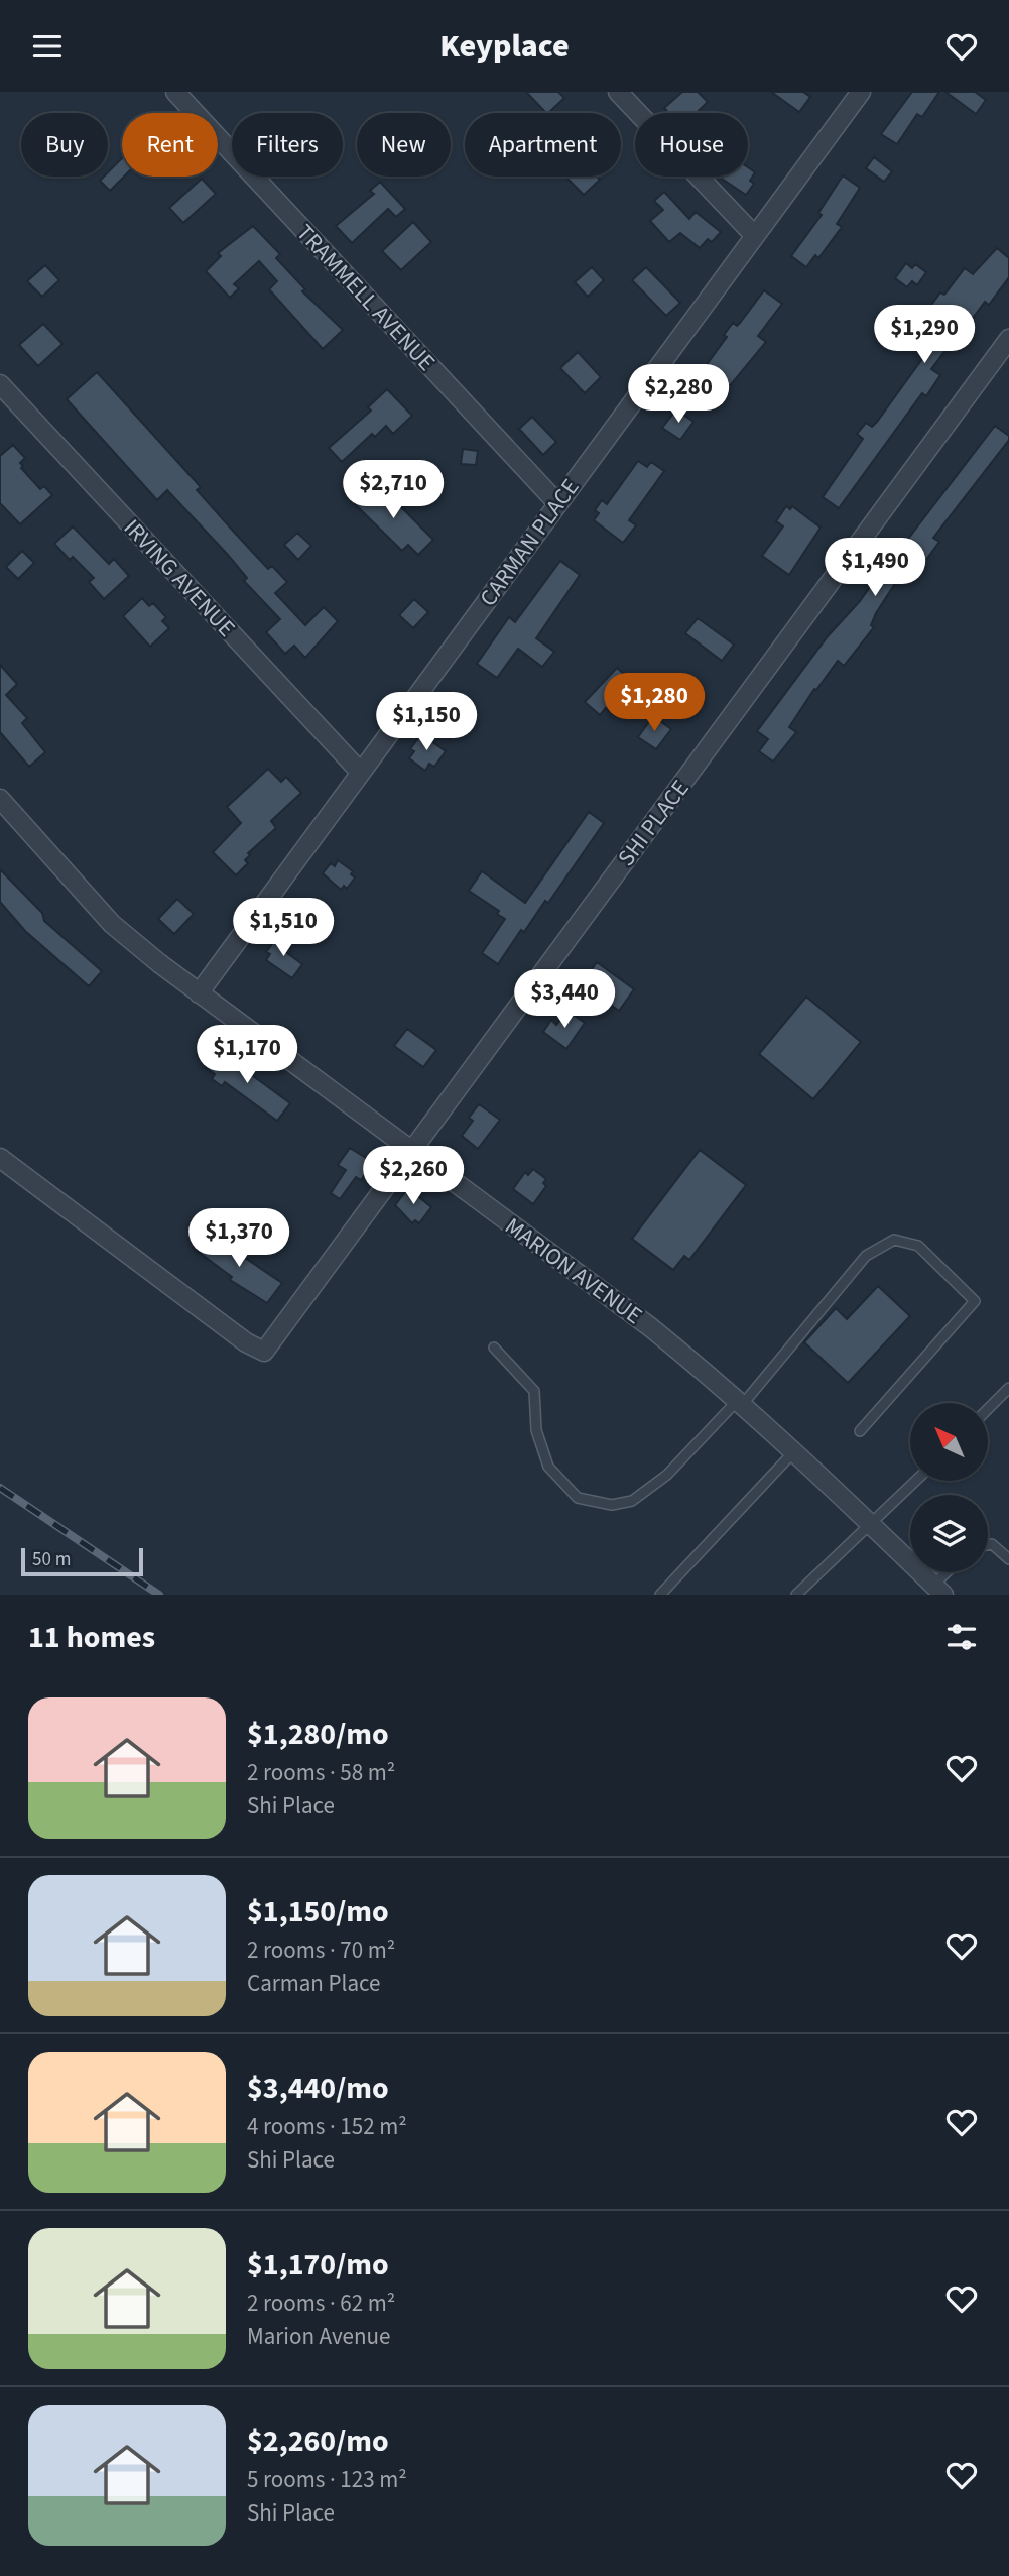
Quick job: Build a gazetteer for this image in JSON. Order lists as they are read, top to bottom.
{
  "streets": {
    "street": [
      "TRAMMELL AVENUE",
      "CARMAN PLACE",
      "IRVING AVENUE",
      "SHI PLACE",
      "MARION AVENUE"
    ]
  },
  "crossings": [
    ["TRAMMELL AVENUE", "CARMAN PLACE"],
    ["CARMAN PLACE", "IRVING AVENUE"],
    ["CARMAN PLACE", "MARION AVENUE"],
    ["SHI PLACE", "MARION AVENUE"]
  ],
  "scale_bar": "50 m",
  "north": "top left",
  "page": {
    "header": "Keyplace",
    "chip": [
      "Buy",
      "Rent",
      "Filters",
      "New",
      "Apartment",
      "House"
    ],
    "price": [
      "$1,290",
      "$2,280",
      "$2,710",
      "$1,490",
      "$1,280",
      "$1,150",
      "$1,510",
      "$3,440",
      "$1,170",
      "$2,260",
      "$1,370"
    ],
    "scale": "50 m",
    "heading": "11 homes",
    "list": [
      {
        "name": "$1,280/mo",
        "note": "2 rooms · 58 m² · Shi Place"
      },
      {
        "name": "$1,150/mo",
        "note": "2 rooms · 70 m² · Carman Place"
      },
      {
        "name": "$3,440/mo",
        "note": "4 rooms · 152 m² · Shi Place"
      },
      {
        "name": "$1,170/mo",
        "note": "2 rooms · 62 m² · Marion Avenue"
      },
      {
        "name": "$2,260/mo",
        "note": "5 rooms · 123 m² · Shi Place"
      }
    ]
  }
}
